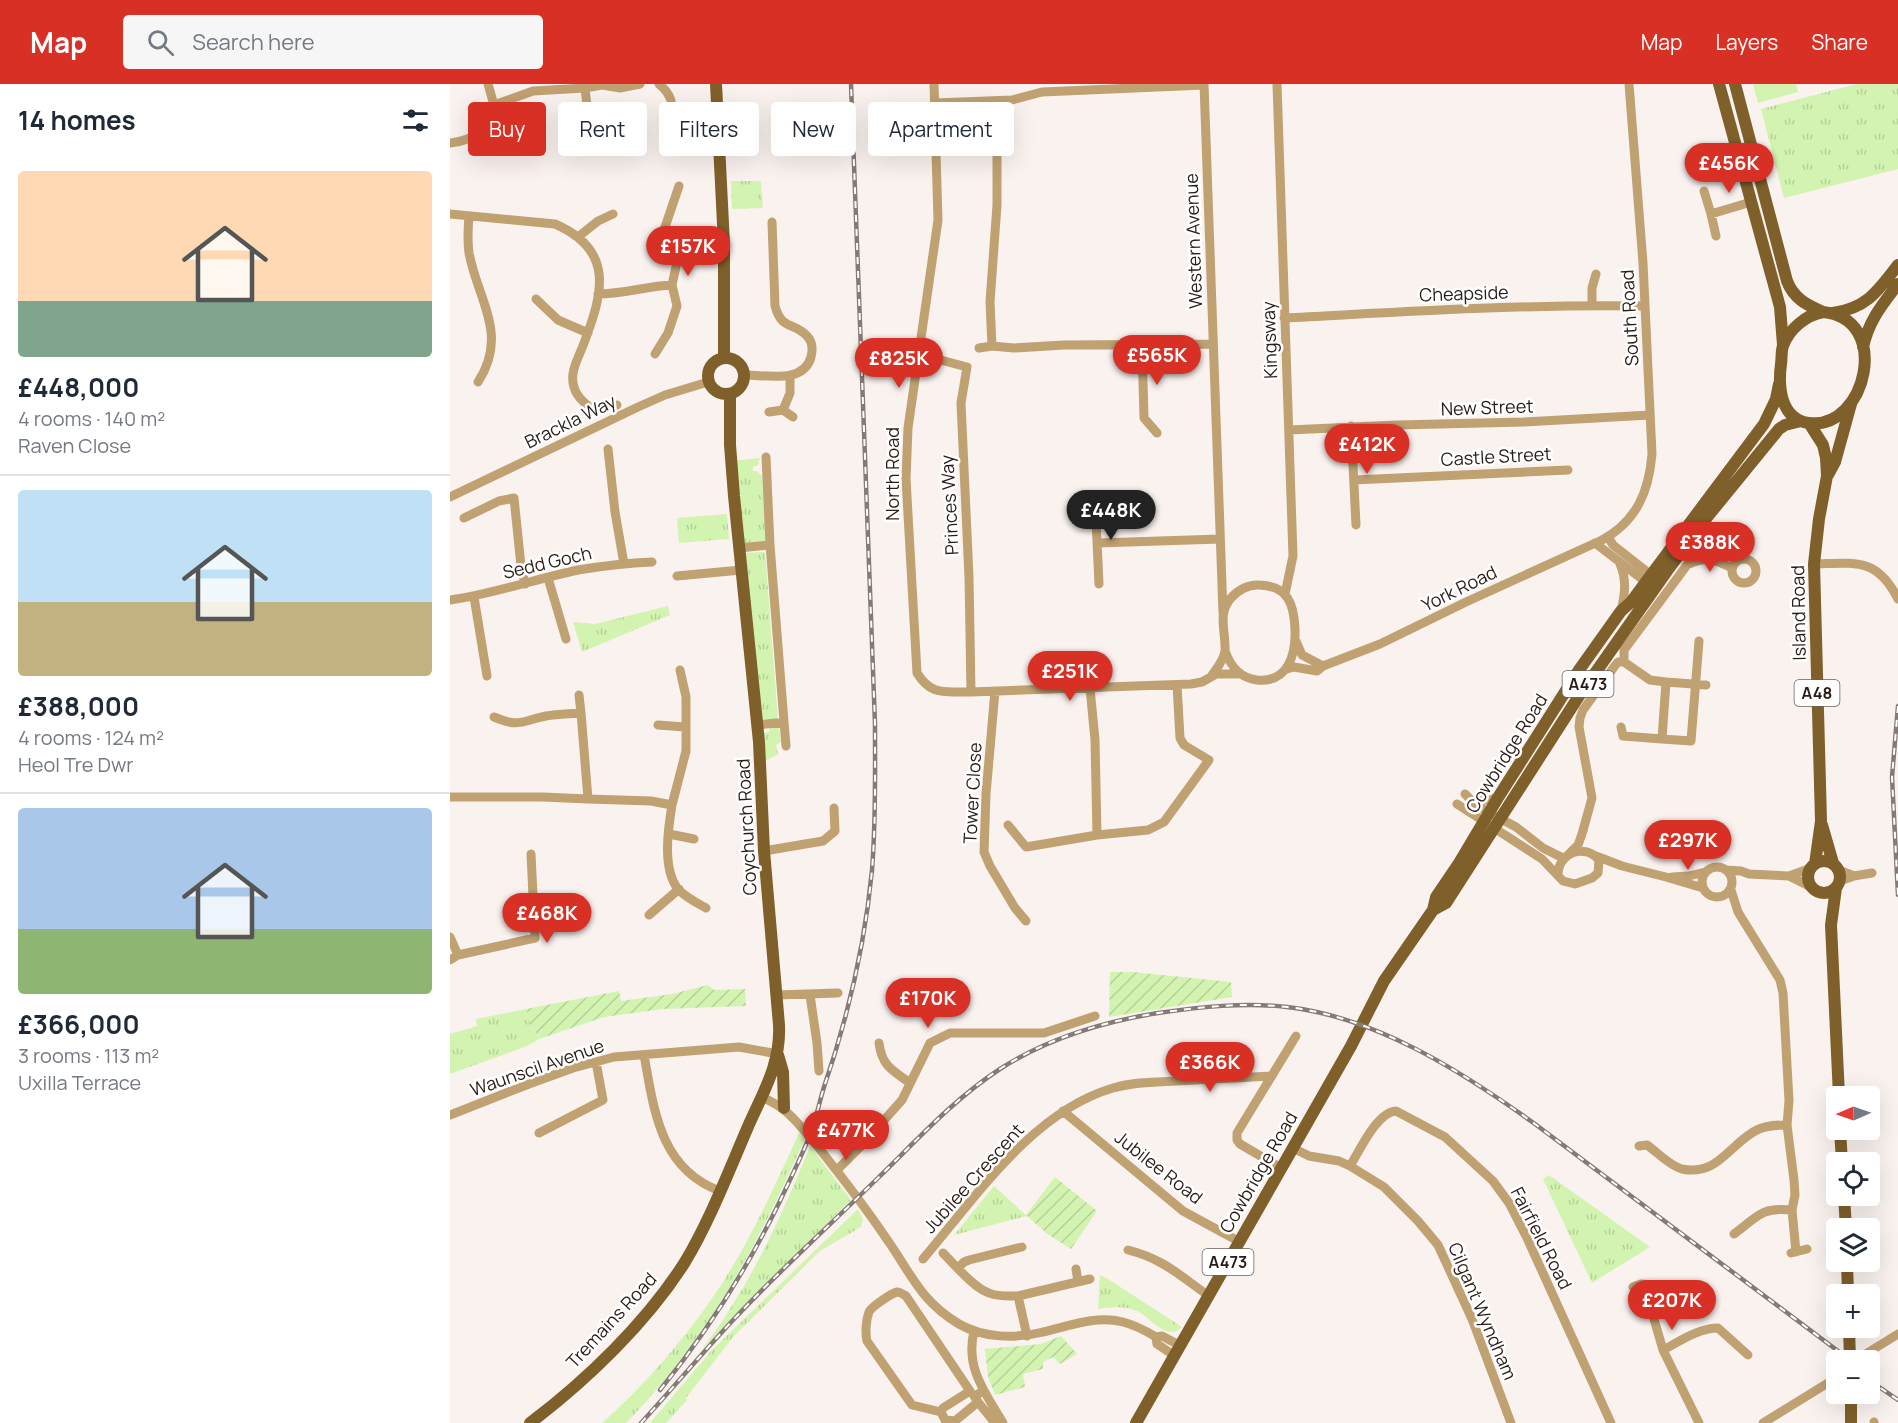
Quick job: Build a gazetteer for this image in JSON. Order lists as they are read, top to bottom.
{
  "streets": {
    "main road": [
      "Island Road",
      "A473",
      "A48",
      "Cowbridge Road",
      "Coychurch Road",
      "Tremains Road"
    ],
    "street": [
      "Western Avenue",
      "Cheapside",
      "South Road",
      "Kingsway",
      "New Street",
      "Brackla Way",
      "Castle Street",
      "North Road",
      "Princes Way",
      "Sedd Goch",
      "York Road",
      "Tower Close",
      "Waunscil Avenue",
      "Jubilee Road",
      "Jubilee Crescent",
      "Fairfield Road",
      "Cilgant Wyndham"
    ]
  },
  "crossings": [
    ["Western Avenue", "Kingsway"],
    ["Western Avenue", "York Road"],
    ["Cheapside", "South Road"],
    ["Cheapside", "Kingsway"],
    ["South Road", "New Street"],
    ["South Road", "York Road"],
    ["Kingsway", "New Street"],
    ["Kingsway", "York Road"],
    ["Brackla Way", "Coychurch Road"],
    ["North Road", "Princes Way"],
    ["Island Road", "A48"],
    ["A48", "Cowbridge Road"],
    ["Cowbridge Road", "Jubilee Road"],
    ["Cowbridge Road", "Cilgant Wyndham"],
    ["Coychurch Road", "Waunscil Avenue"],
    ["Coychurch Road", "Tremains Road"],
    ["Jubilee Road", "Jubilee Crescent"],
    ["Fairfield Road", "Cilgant Wyndham"]
  ],
  "north": "left",
  "page": {
    "header": "Map",
    "search": "Search here",
    "nav": ["Map", "Layers", "Share"],
    "heading": "14 homes",
    "chip": [
      "Buy",
      "Rent",
      "Filters",
      "New",
      "Apartment"
    ],
    "price": [
      "£456K",
      "£157K",
      "£565K",
      "£825K",
      "£412K",
      "£448K",
      "£388K",
      "£251K",
      "£297K",
      "£468K",
      "£170K",
      "£366K",
      "£477K",
      "£207K"
    ],
    "list": [
      {
        "name": "£448,000",
        "note": "4 rooms · 140 m² · Raven Close"
      },
      {
        "name": "£388,000",
        "note": "4 rooms · 124 m² · Heol Tre Dwr"
      },
      {
        "name": "£366,000",
        "note": "3 rooms · 113 m² · Uxilla Terrace"
      }
    ],
    "map_buttons": ["+", "−"]
  }
}
